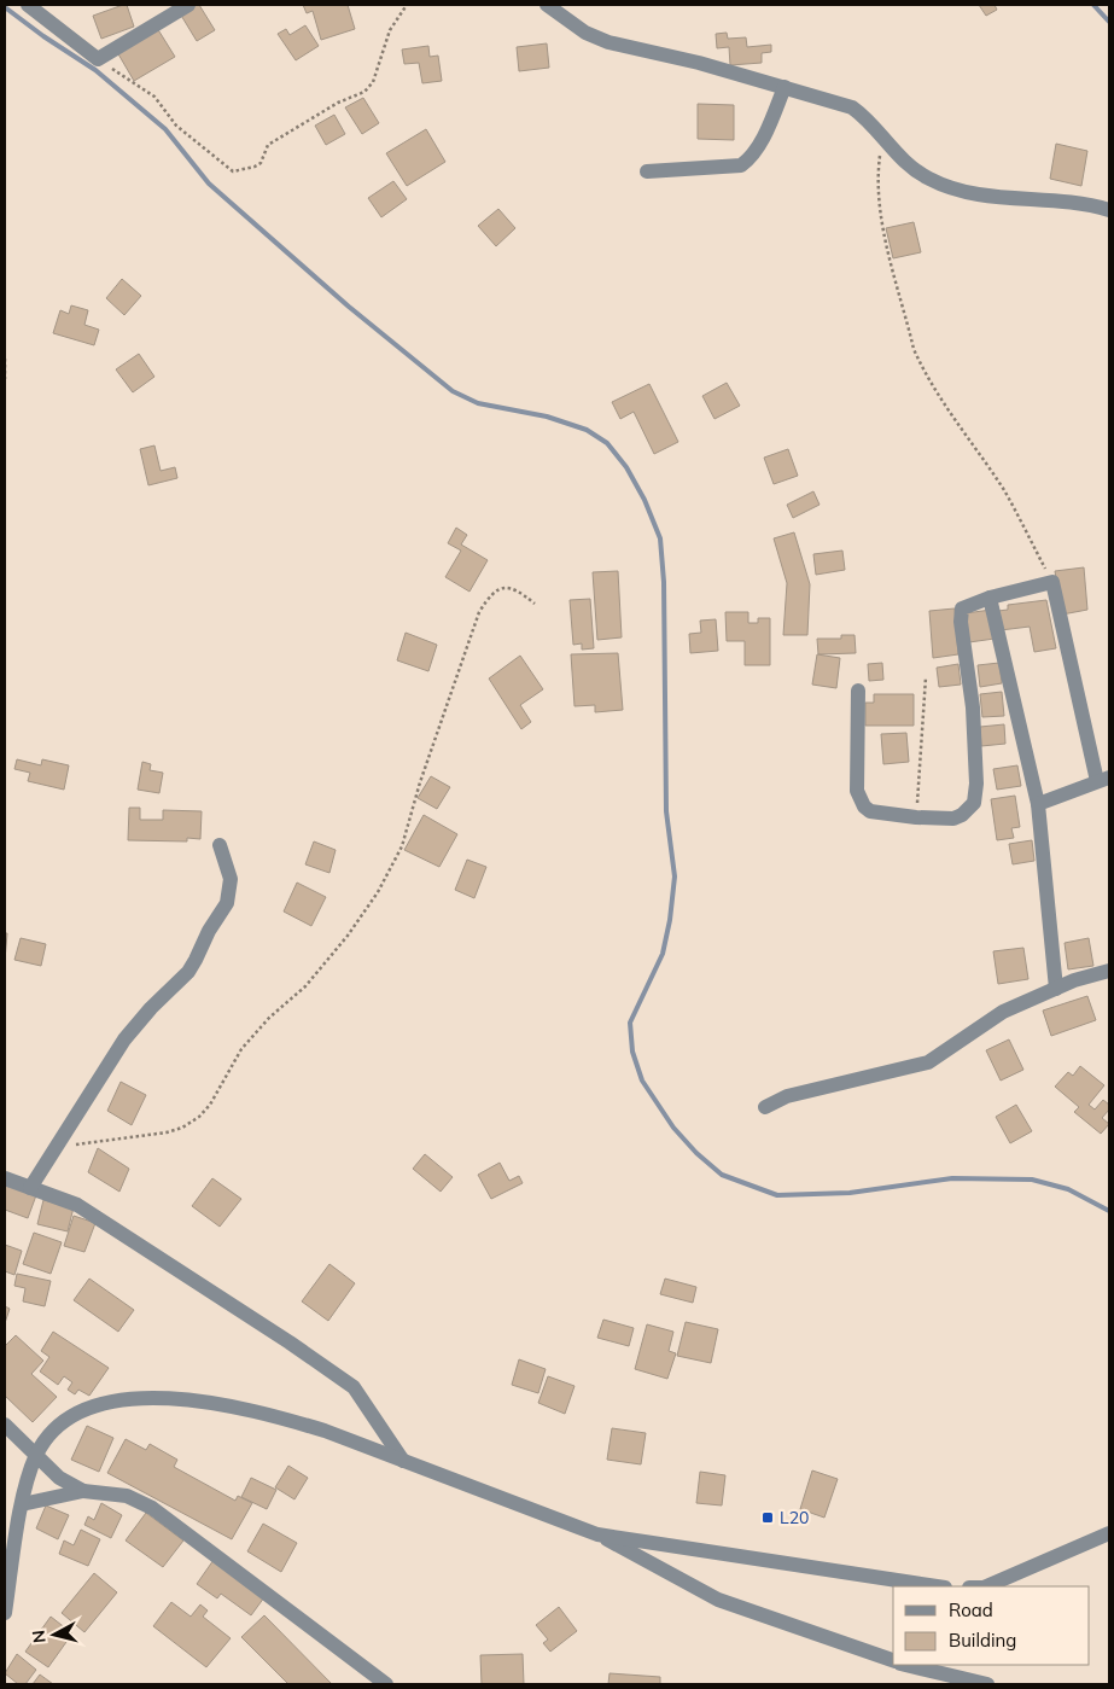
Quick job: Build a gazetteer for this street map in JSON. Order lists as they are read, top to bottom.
{
  "places": {
    "transit": ["L20"]
  },
  "legend": ["Road", "Building"],
  "north": "left"
}
